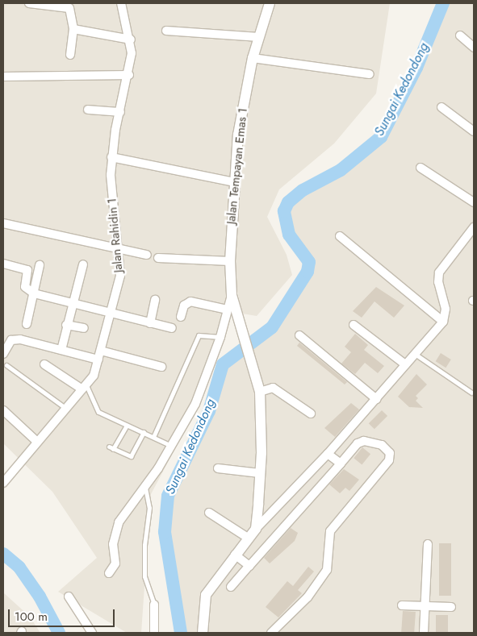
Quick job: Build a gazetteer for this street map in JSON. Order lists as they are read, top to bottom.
{
  "streets": {
    "street": ["Jalan Tempayan Emas 1", "Jalan Rahidin 1"]
  },
  "water": ["Sungai Kedondong"],
  "scale_bar": "100 m"
}
